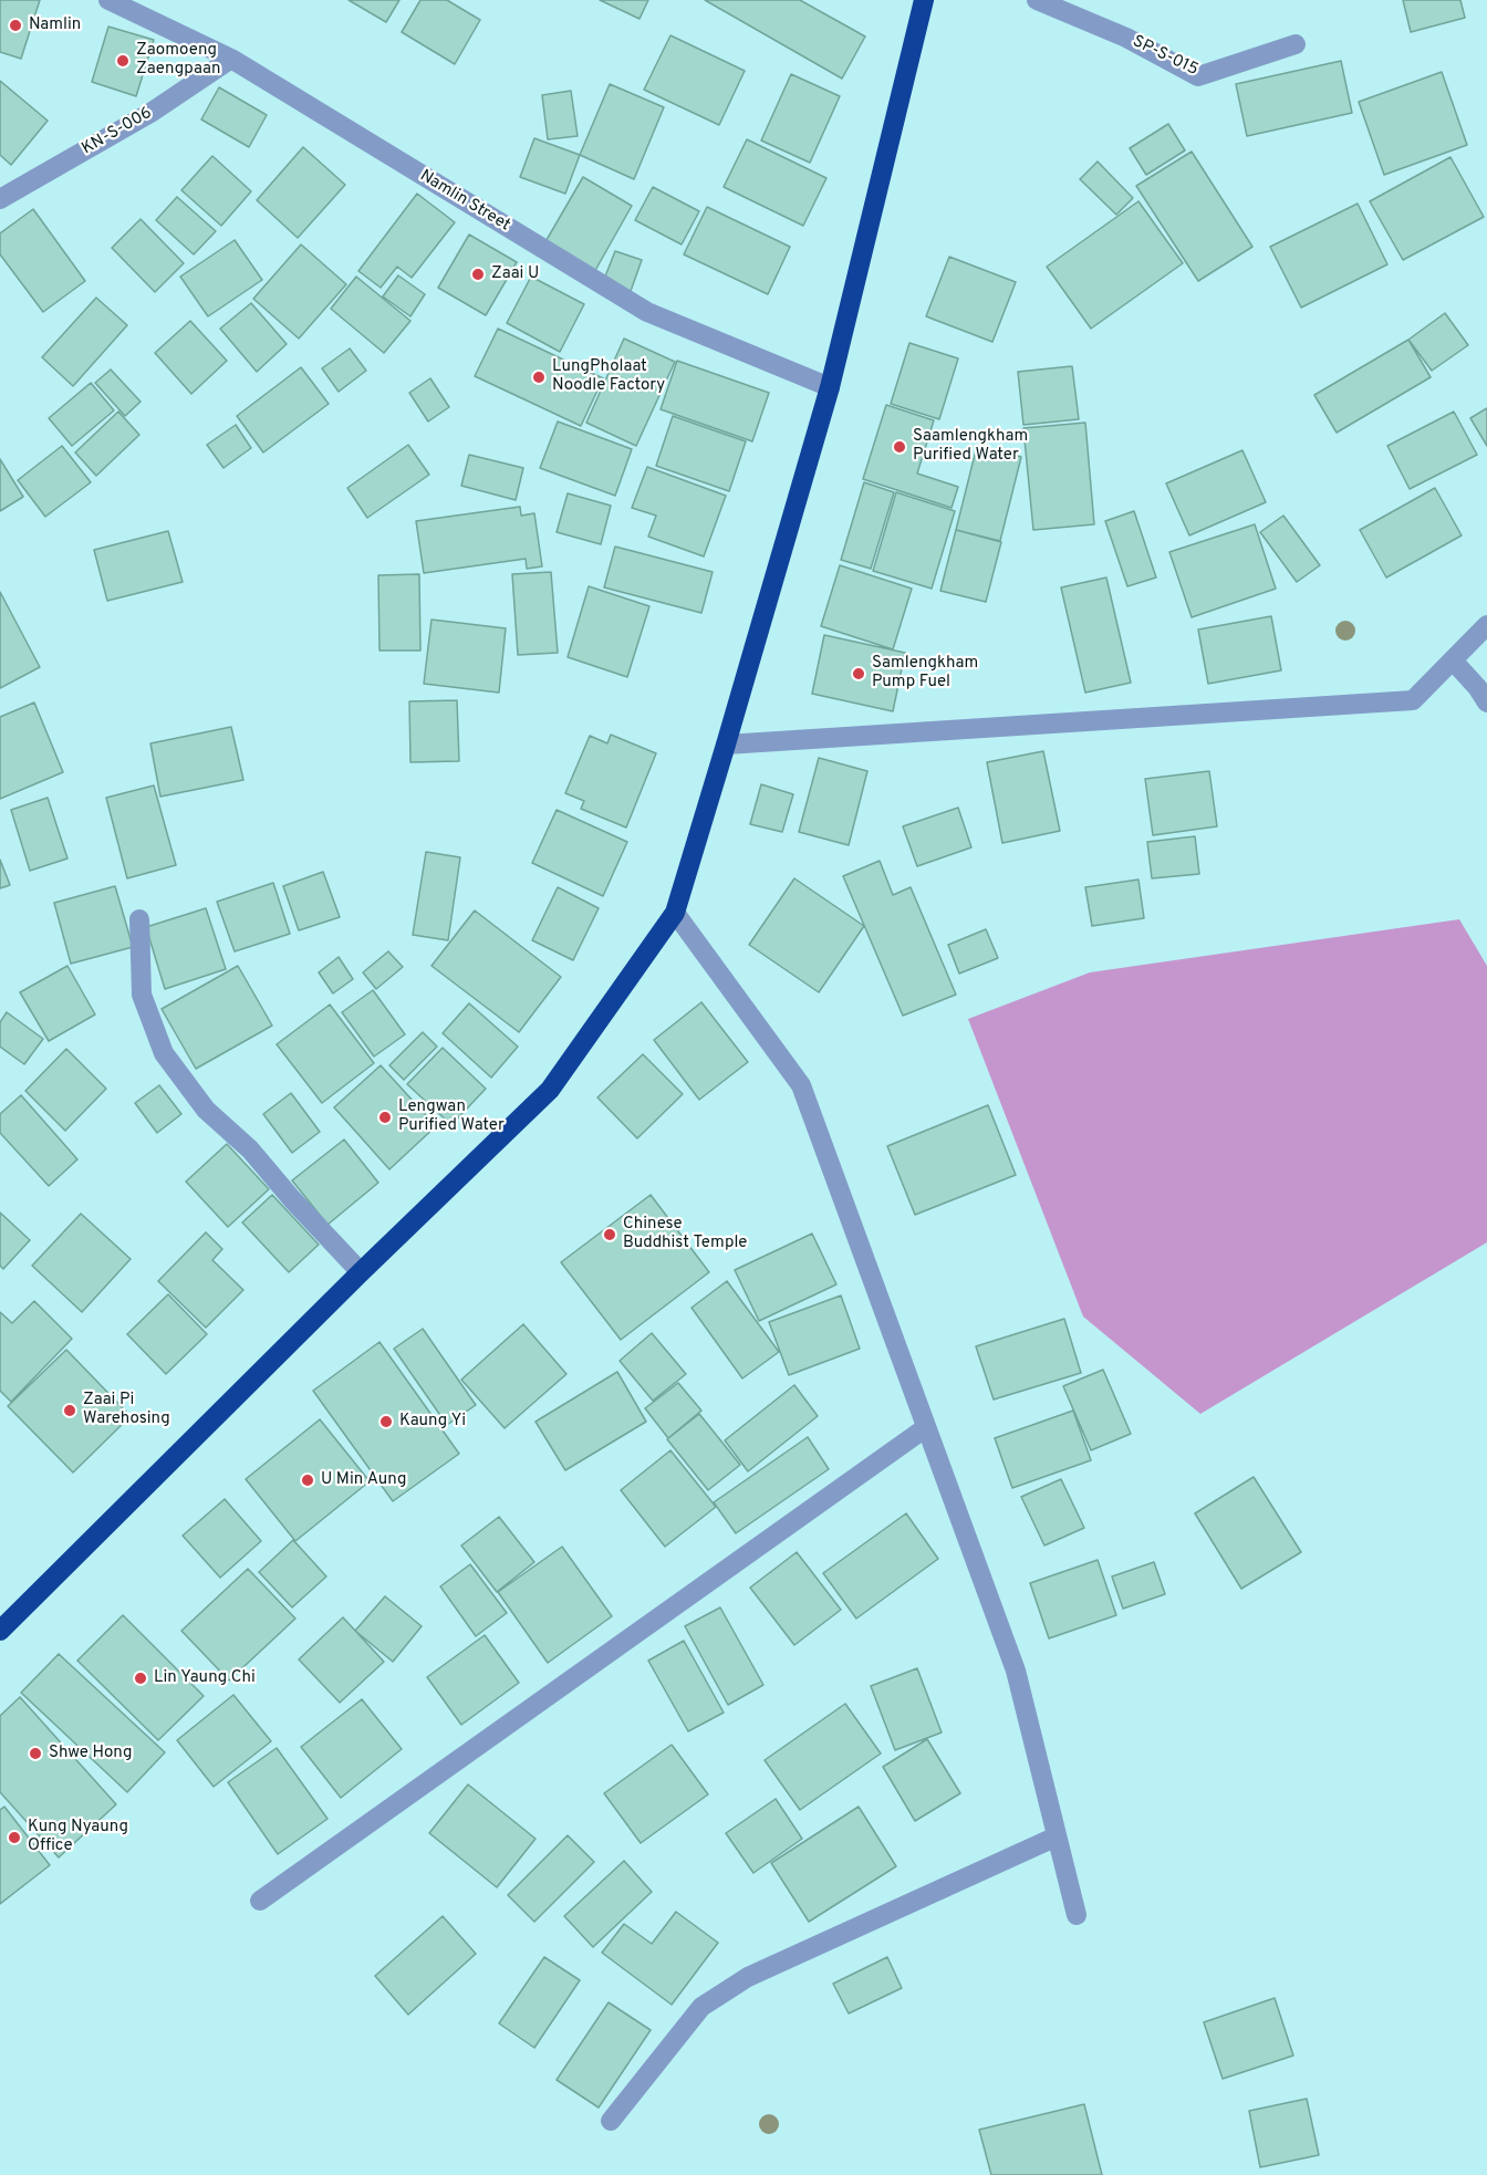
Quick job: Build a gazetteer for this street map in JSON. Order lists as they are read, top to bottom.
{
  "streets": {
    "street": ["SP-S-015", "KN-S-006", "Namlin Street"]
  },
  "crossings": [
    ["KN-S-006", "Namlin Street"]
  ],
  "places": [
    "Namlin",
    "Zaomoeng Zaengpaan",
    "Zaai U",
    "LungPholaat Noodle Factory",
    "Saamlengkham Purified Water",
    "Samlengkham Pump Fuel",
    "Lengwan Purified Water",
    "Chinese Buddhist Temple",
    "Zaai Pi Warehosing",
    "Kaung Yi",
    "U Min Aung",
    "Lin Yaung Chi",
    "Shwe Hong",
    "Kung Nyaung Office"
  ]
}
